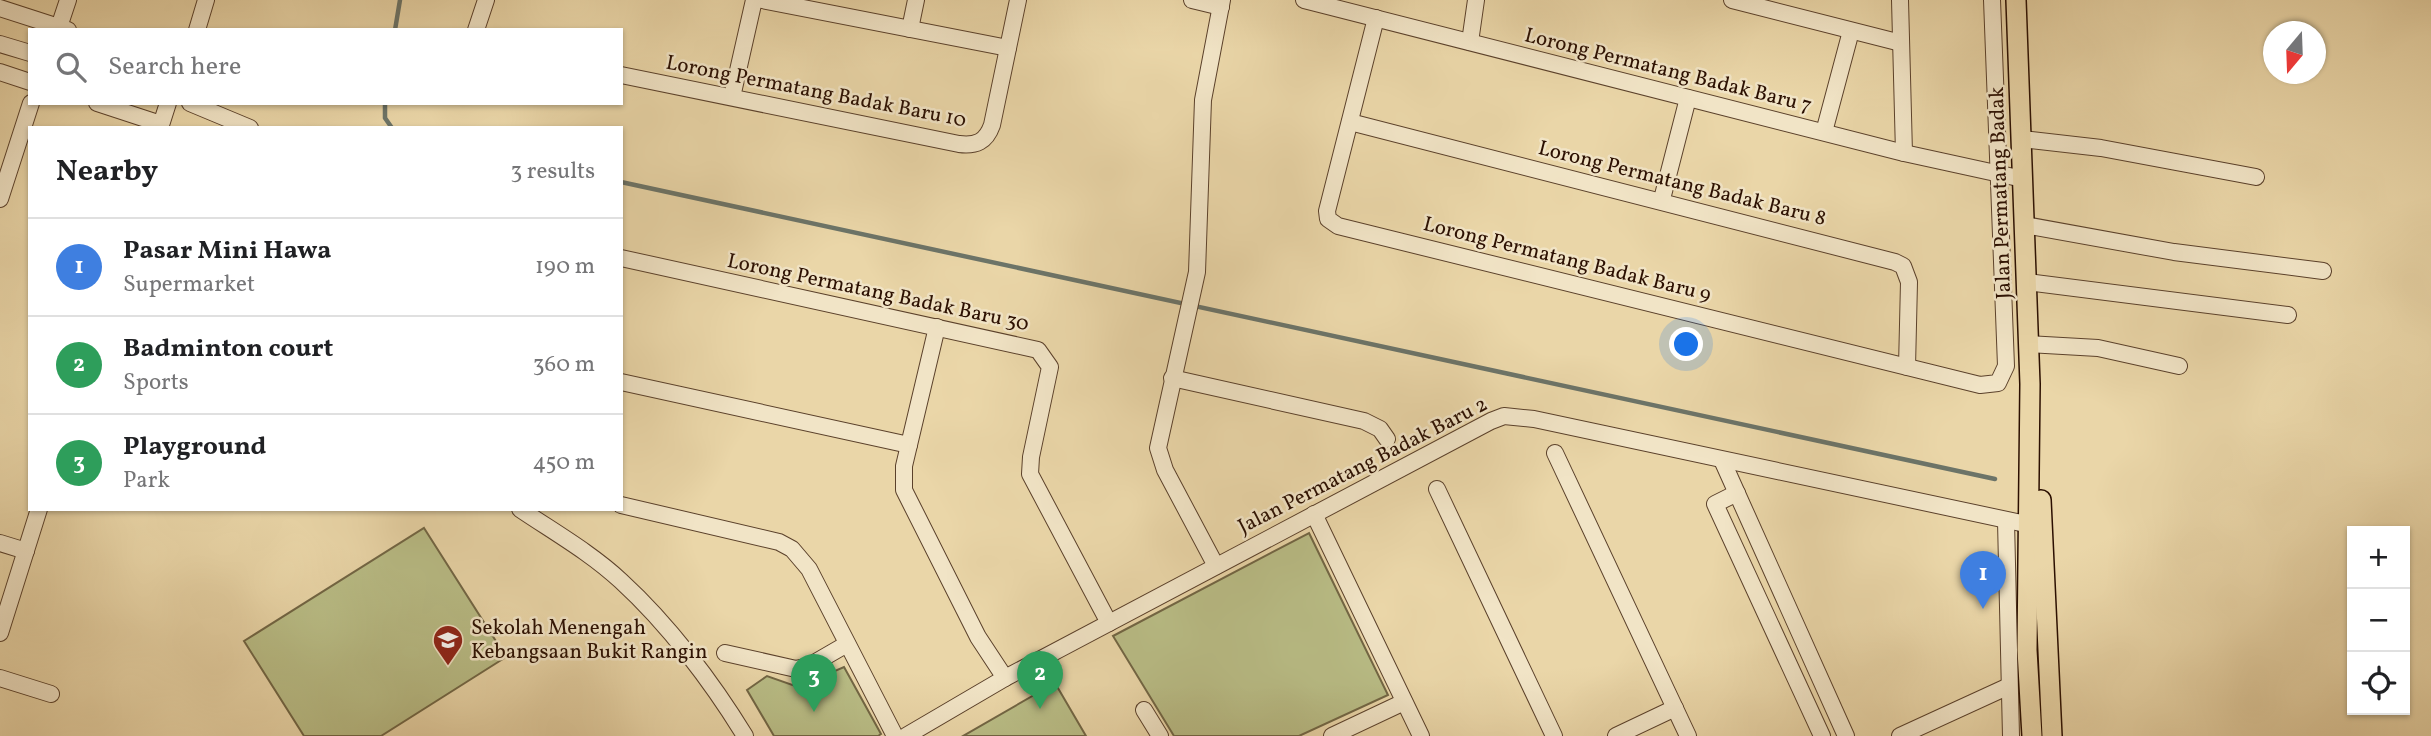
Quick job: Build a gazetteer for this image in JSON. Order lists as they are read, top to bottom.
{
  "streets": {
    "main road": ["Jalan Permatang Badak"],
    "street": [
      "Lorong Permatang Badak Baru 7",
      "Lorong Permatang Badak Baru 10",
      "Lorong Permatang Badak Baru 8",
      "Lorong Permatang Badak Baru 9",
      "Lorong Permatang Badak Baru 30",
      "Jalan Permatang Badak Baru 2"
    ]
  },
  "crossings": [
    ["Lorong Permatang Badak Baru 7", "Jalan Permatang Badak"],
    ["Lorong Permatang Badak Baru 7", "Lorong Permatang Badak Baru 9"],
    ["Lorong Permatang Badak Baru 8", "Lorong Permatang Badak Baru 9"],
    ["Jalan Permatang Badak", "Jalan Permatang Badak Baru 2"],
    ["Lorong Permatang Badak Baru 30", "Jalan Permatang Badak Baru 2"]
  ],
  "places": {
    "school or university": ["Sekolah Menengah Kebangsaan Bukit Rangin"]
  },
  "north": "bottom",
  "page": {
    "search": "Search here",
    "heading": ["Nearby", "3 results"],
    "list": [
      {
        "mark": "1",
        "name": "Pasar Mini Hawa",
        "note": "Supermarket",
        "value": "190 m"
      },
      {
        "mark": "2",
        "name": "Badminton court",
        "note": "Sports",
        "value": "360 m"
      },
      {
        "mark": "3",
        "name": "Playground",
        "note": "Park",
        "value": "450 m"
      }
    ],
    "map_buttons": ["+", "−"],
    "pins": ["1", "2", "3"]
  }
}
